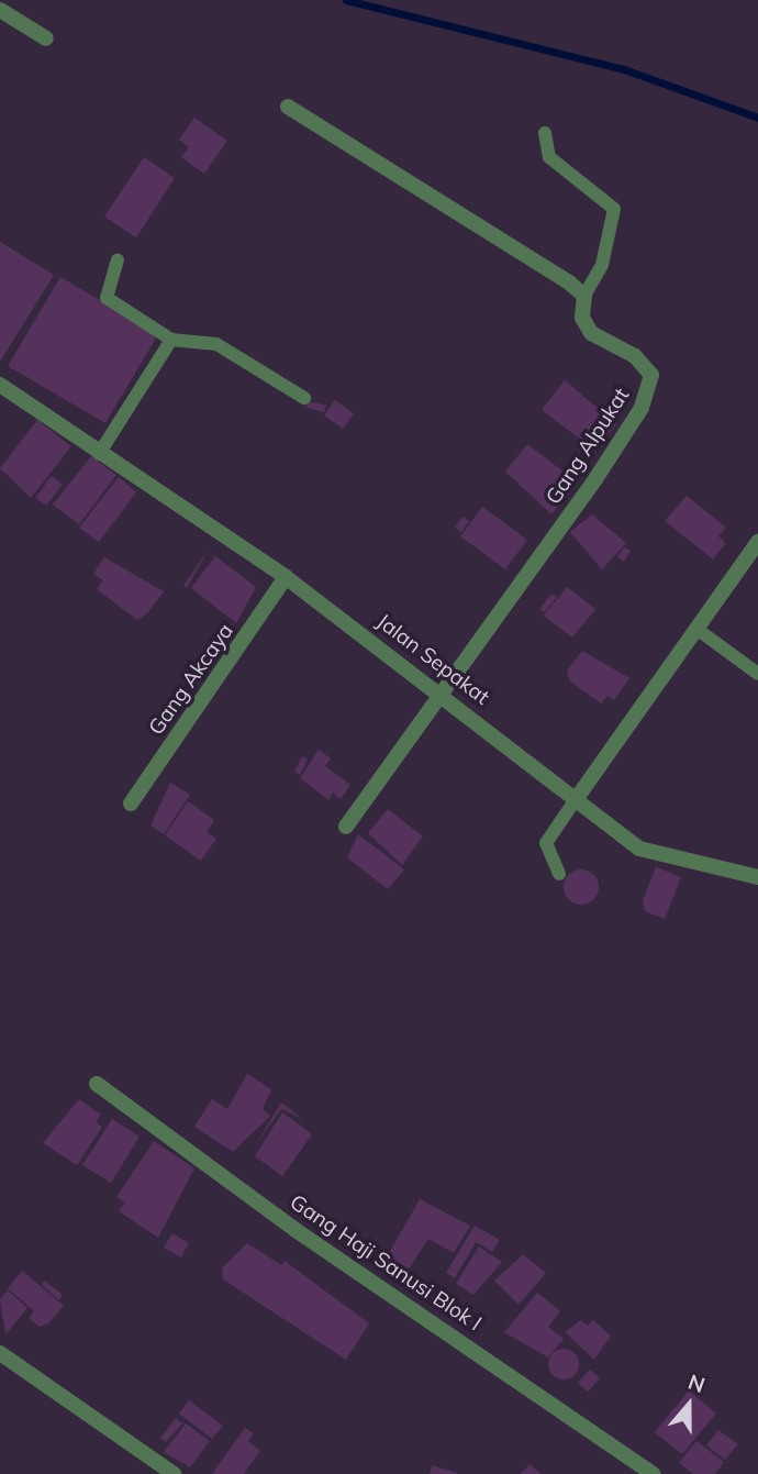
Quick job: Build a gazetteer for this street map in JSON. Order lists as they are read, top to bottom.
{
  "streets": {
    "street": [
      "Gang Alpukat",
      "Jalan Sepakat",
      "Gang Akcaya",
      "Gang Haji Sanusi Blok I"
    ]
  },
  "crossings": [
    ["Gang Alpukat", "Jalan Sepakat"],
    ["Jalan Sepakat", "Gang Akcaya"]
  ],
  "north": "top"
}
